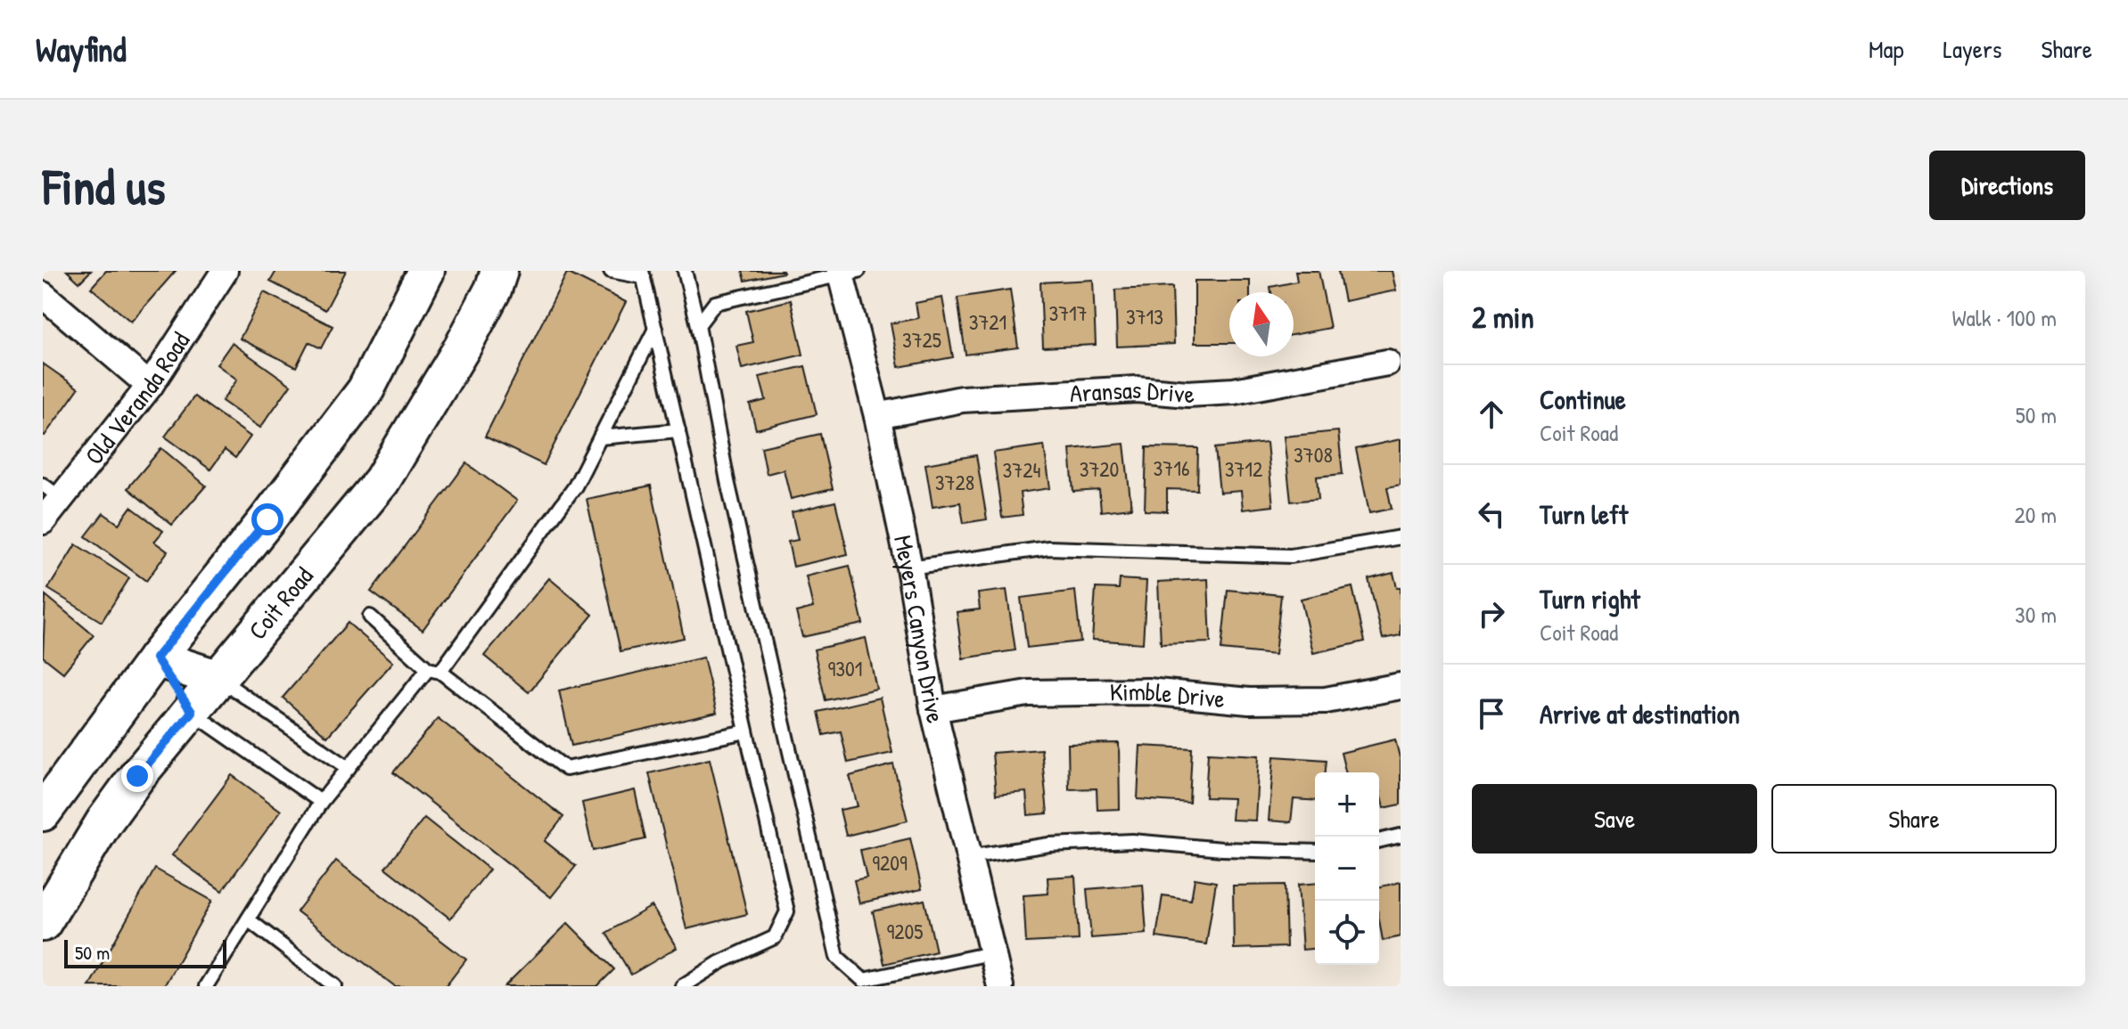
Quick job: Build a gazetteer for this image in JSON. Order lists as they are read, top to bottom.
{
  "streets": {
    "main road": ["Coit Road"],
    "street": [
      "Aransas Drive",
      "Old Veranda Road",
      "Meyers Canyon Drive",
      "Kimble Drive"
    ]
  },
  "crossings": [
    ["Aransas Drive", "Meyers Canyon Drive"],
    ["Meyers Canyon Drive", "Kimble Drive"]
  ],
  "house_numbers": [
    "3717",
    "3713",
    "3721",
    "3725",
    "3708",
    "3716",
    "3720",
    "3712",
    "3724",
    "3728",
    "9301",
    "9209",
    "9205"
  ],
  "scale_bar": "50 m",
  "north": "top",
  "page": {
    "header": "Wayfind",
    "nav": ["Map", "Layers", "Share"],
    "buttons": [
      "Directions",
      ["Save", "Share"]
    ],
    "title": "Find us",
    "heading": ["2 min", "Walk · 100 m"],
    "list": [
      ["Continue", "Coit Road", "50 m"],
      ["Turn left", "20 m"],
      ["Turn right", "Coit Road", "30 m"],
      "Arrive at destination"
    ],
    "map_buttons": ["+", "−"],
    "scale": "50 m"
  }
}
